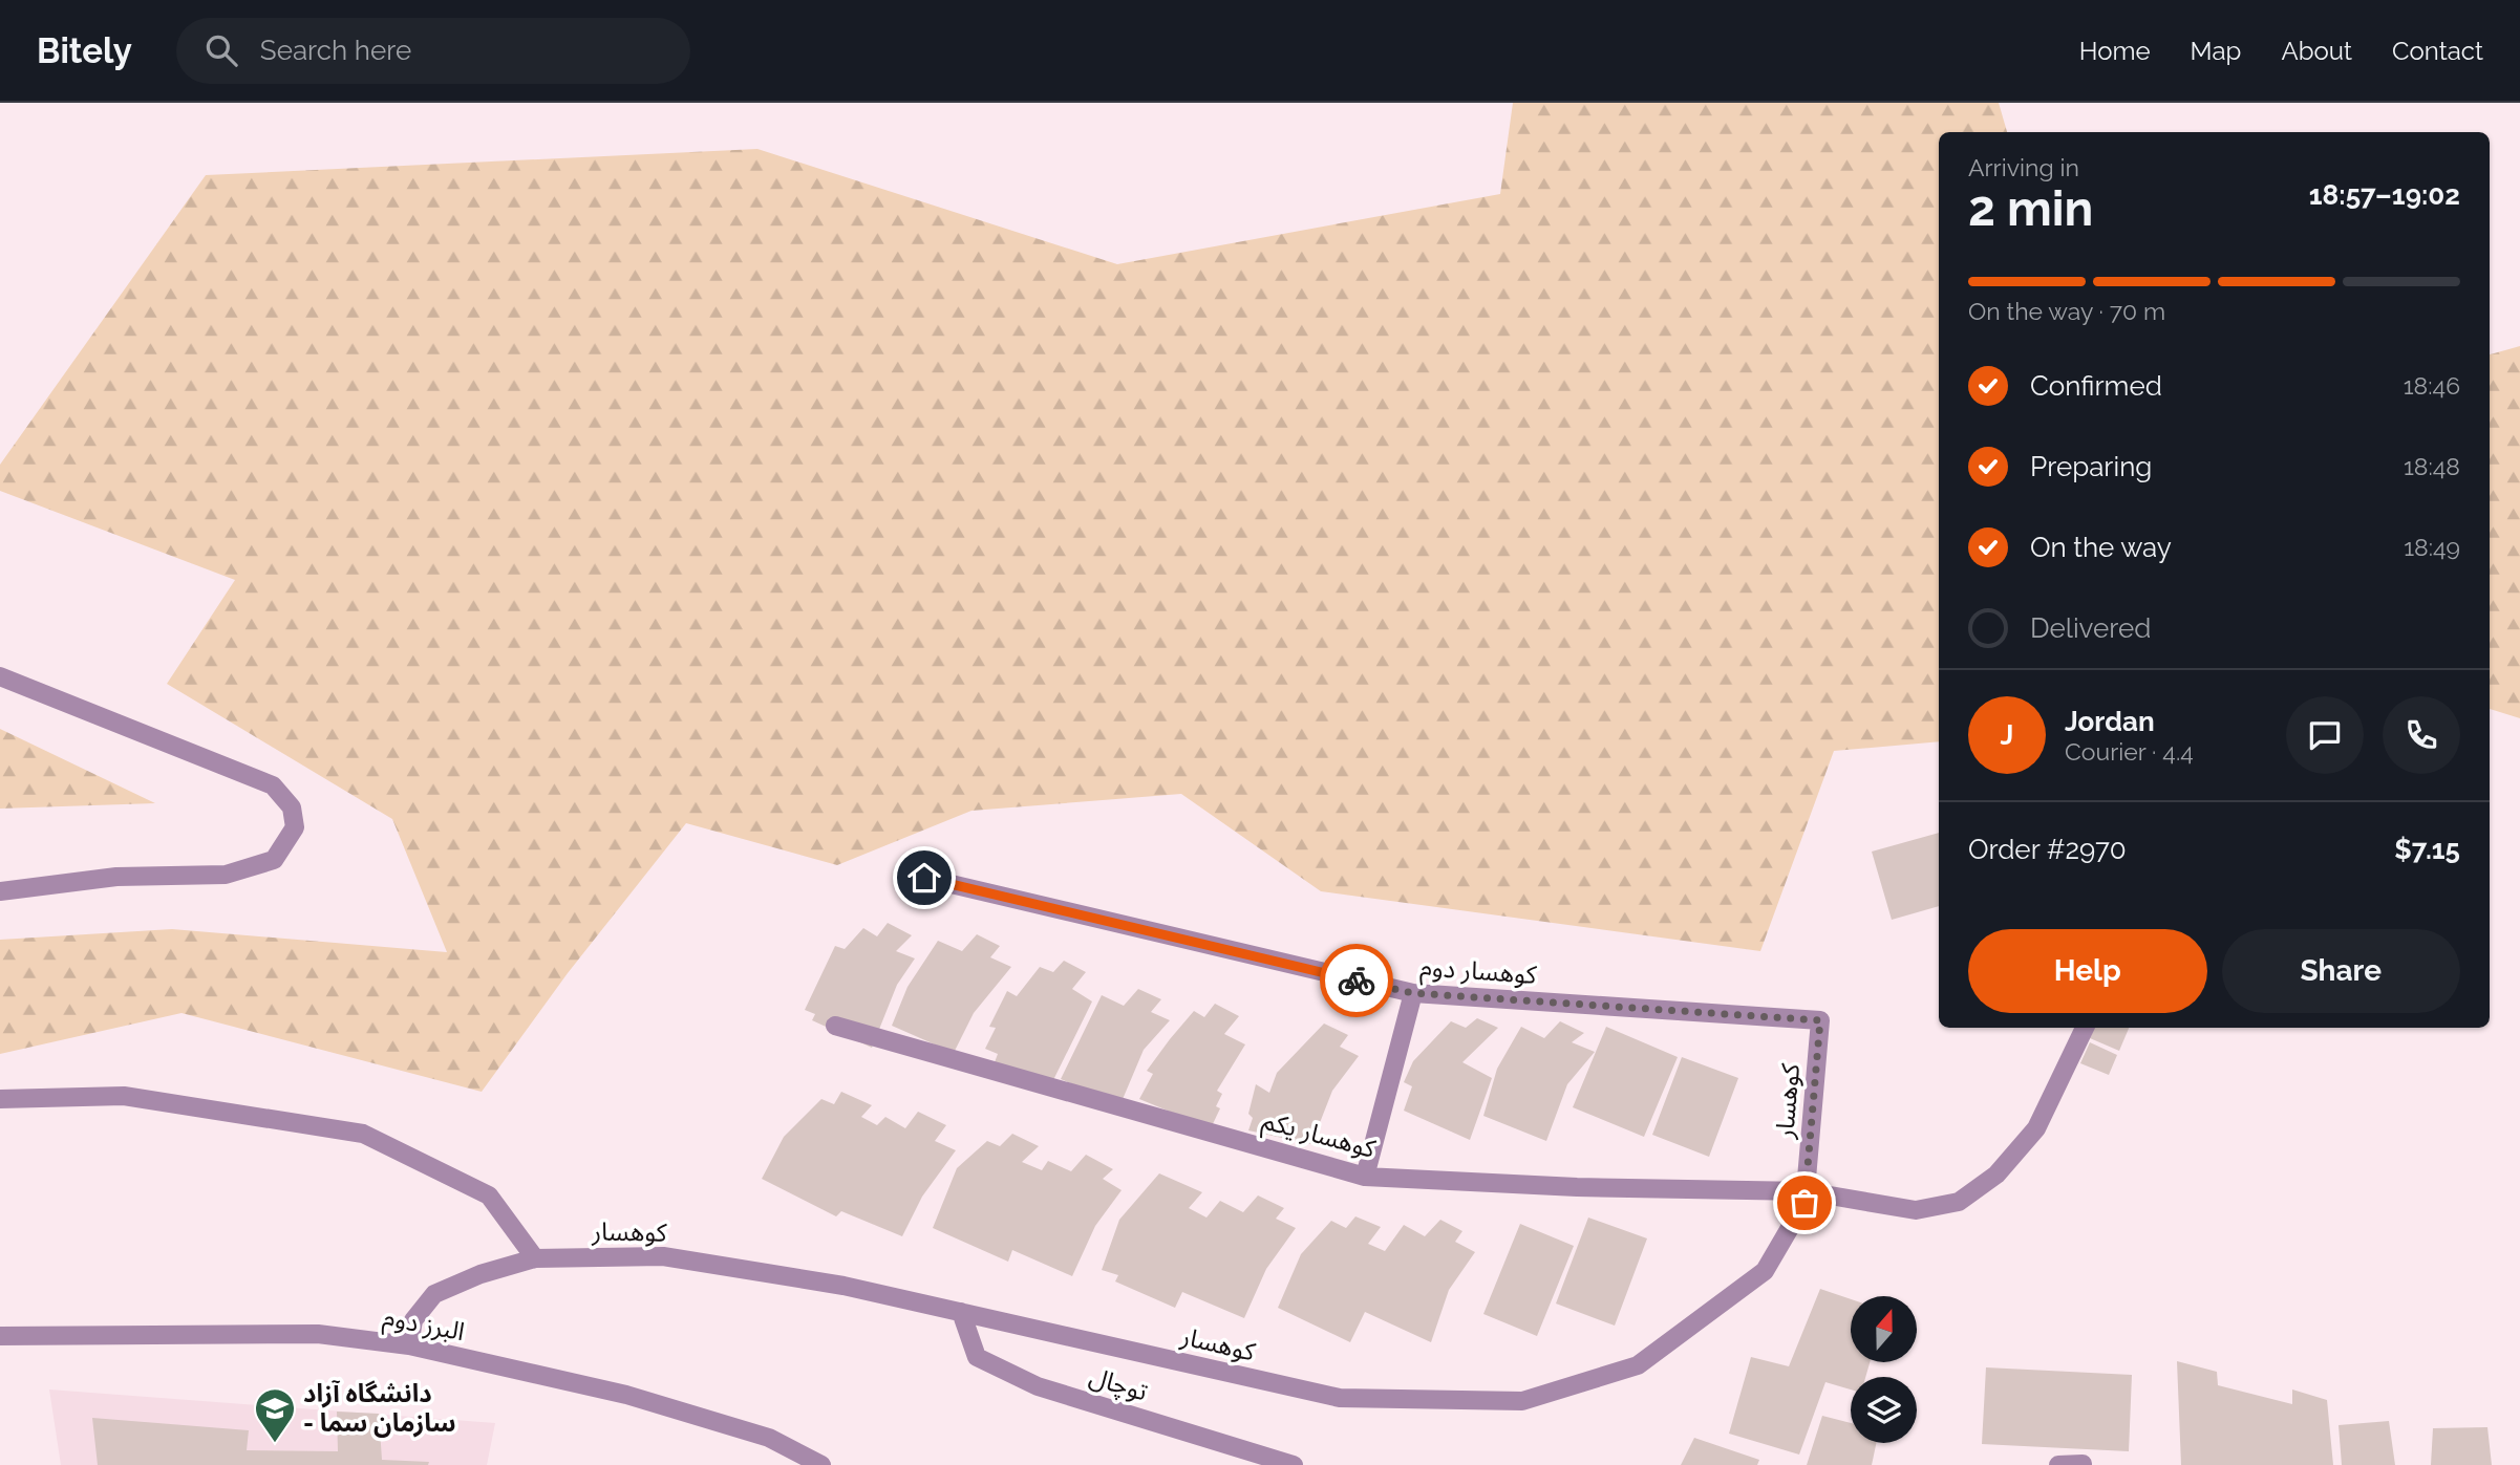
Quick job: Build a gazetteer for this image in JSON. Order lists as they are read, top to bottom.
{
  "streets": {
    "street": [
      "کوهسار دوم",
      "کوهسار",
      "کوهسار یکم",
      "البرز دوم",
      "توچال"
    ]
  },
  "crossings": [
    ["کوهسار دوم", "کوهسار"],
    ["کوهسار", "کوهسار یکم"],
    ["کوهسار", "البرز دوم"],
    ["کوهسار", "توچال"]
  ],
  "places": {
    "school or university": ["دانشگاه آزاد - سازمان سما"]
  },
  "north": "top",
  "page": {
    "header": "Bitely",
    "search": "Search here",
    "nav": [
      "Home",
      "Map",
      "About",
      "Contact"
    ],
    "heading": ["2 min", "Arriving in", "18:57–19:02"],
    "panel": [
      "Jordan",
      "Courier · 4.4",
      "Order #2970",
      "$7.15"
    ],
    "bar": "On the way · 70 m",
    "list": [
      ["Confirmed", "18:46"],
      ["Preparing", "18:48"],
      ["On the way", "18:49"],
      "Delivered"
    ],
    "round": "J",
    "buttons": ["Help", "Share"]
  }
}
